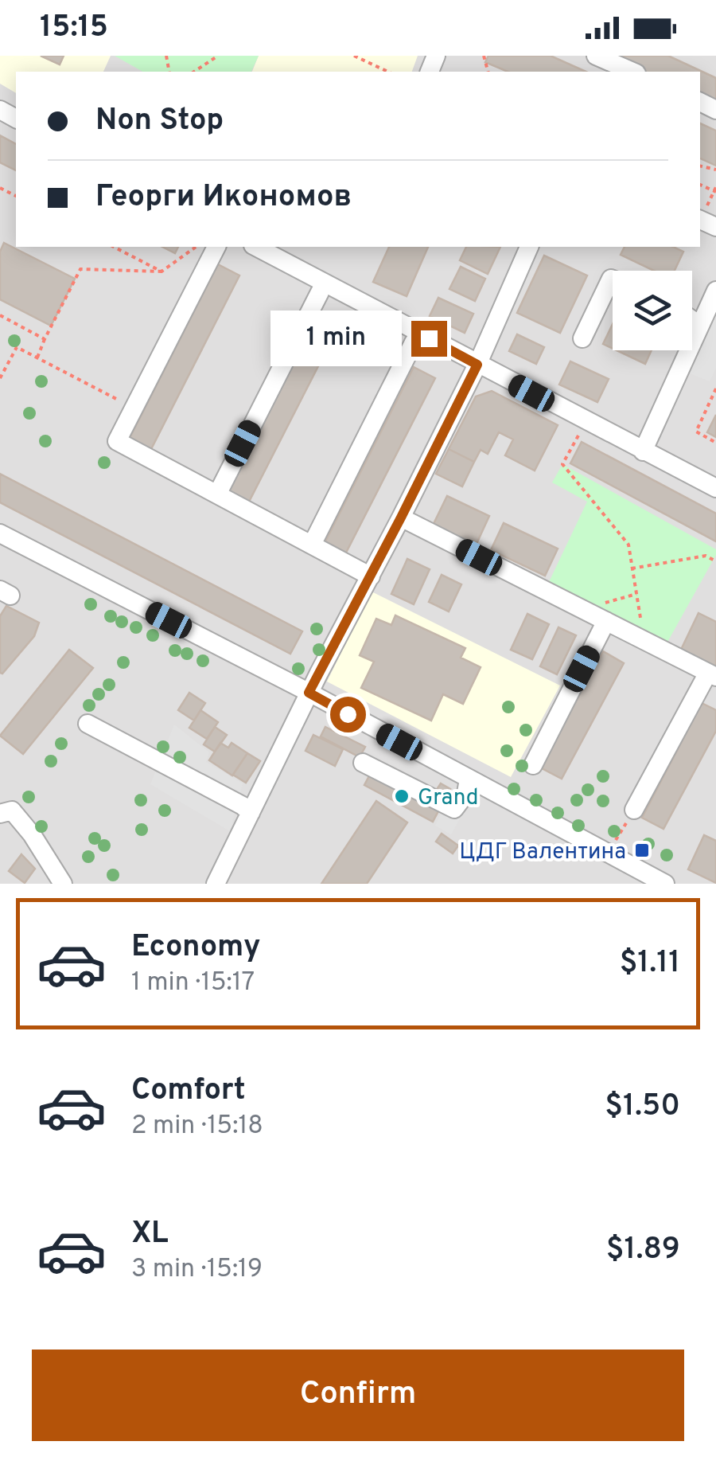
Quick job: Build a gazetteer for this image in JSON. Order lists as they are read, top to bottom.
{
  "places": {
    "other": ["Grand"],
    "transit": ["ЦДГ Валентина"]
  },
  "page": {
    "status": "15:15",
    "banner": ["Non Stop", "Георги Икономов"],
    "bubble": "1 min",
    "list": [
      {
        "name": "Economy",
        "note": "1 min · 15:17",
        "value": "$1.11"
      },
      {
        "name": "Comfort",
        "note": "2 min · 15:18",
        "value": "$1.50"
      },
      {
        "name": "XL",
        "note": "3 min · 15:19",
        "value": "$1.89"
      }
    ],
    "buttons": "Confirm"
  }
}
